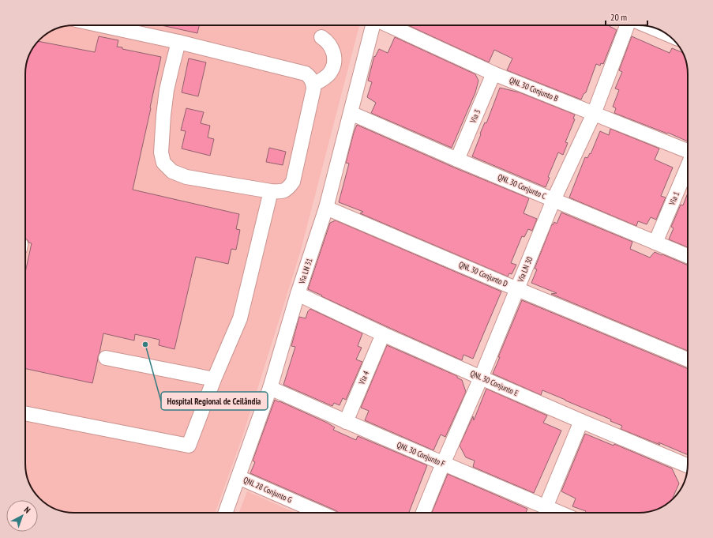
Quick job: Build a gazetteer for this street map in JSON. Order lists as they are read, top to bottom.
{
  "streets": {
    "street": [
      "QNL 30 Conjunto B",
      "Via 3",
      "QNL 30 Conjunto C",
      "Via 1",
      "Via LN 30",
      "Via LN 31",
      "QNL 30 Conjunto D",
      "Via 4",
      "QNL 30 Conjunto E",
      "QNL 30 Conjunto F",
      "QNL 28 Conjunto G"
    ]
  },
  "crossings": [
    ["QNL 30 Conjunto B", "Via 3"],
    ["QNL 30 Conjunto B", "Via LN 30"],
    ["Via 3", "QNL 30 Conjunto C"],
    ["QNL 30 Conjunto C", "Via 1"],
    ["QNL 30 Conjunto C", "Via LN 30"],
    ["QNL 30 Conjunto C", "Via LN 31"],
    ["Via LN 30", "QNL 30 Conjunto D"],
    ["Via LN 30", "QNL 30 Conjunto E"],
    ["Via LN 30", "QNL 30 Conjunto F"],
    ["Via LN 31", "QNL 30 Conjunto D"],
    ["Via LN 31", "QNL 30 Conjunto E"],
    ["Via LN 31", "QNL 30 Conjunto F"],
    ["Via LN 31", "QNL 28 Conjunto G"],
    ["Via 4", "QNL 30 Conjunto E"],
    ["Via 4", "QNL 30 Conjunto F"]
  ],
  "places": ["Hospital Regional de Ceilândia"],
  "scale_bar": "20 m",
  "north": "top right"
}
